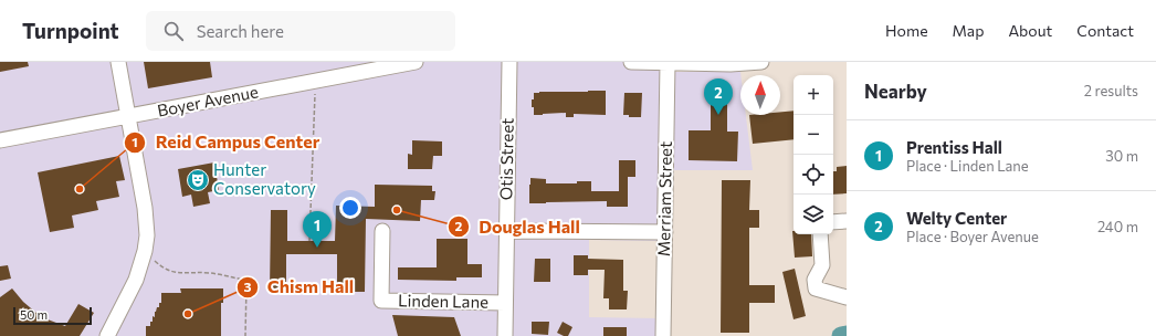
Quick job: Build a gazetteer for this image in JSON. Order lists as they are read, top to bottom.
{
  "streets": {
    "street": [
      "Boyer Avenue",
      "Otis Street",
      "Merriam Street",
      "Linden Lane"
    ]
  },
  "crossings": [
    ["Otis Street", "Linden Lane"]
  ],
  "places": {
    "theatre": ["Hunter Conservatory"],
    "other": ["Reid Campus Center", "Douglas Hall", "Chism Hall"]
  },
  "scale_bar": "50 m",
  "north": "top",
  "page": {
    "header": "Turnpoint",
    "search": "Search here",
    "nav": [
      "Home",
      "Map",
      "About",
      "Contact"
    ],
    "heading": ["Nearby", "2 results"],
    "map_buttons": ["+", "−"],
    "pins": ["2", "1"],
    "list": [
      {
        "mark": "1",
        "name": "Prentiss Hall",
        "note": "Place · Linden Lane",
        "value": "30 m"
      },
      {
        "mark": "2",
        "name": "Welty Center",
        "note": "Place · Boyer Avenue",
        "value": "240 m"
      }
    ],
    "scale": "50 m"
  }
}
